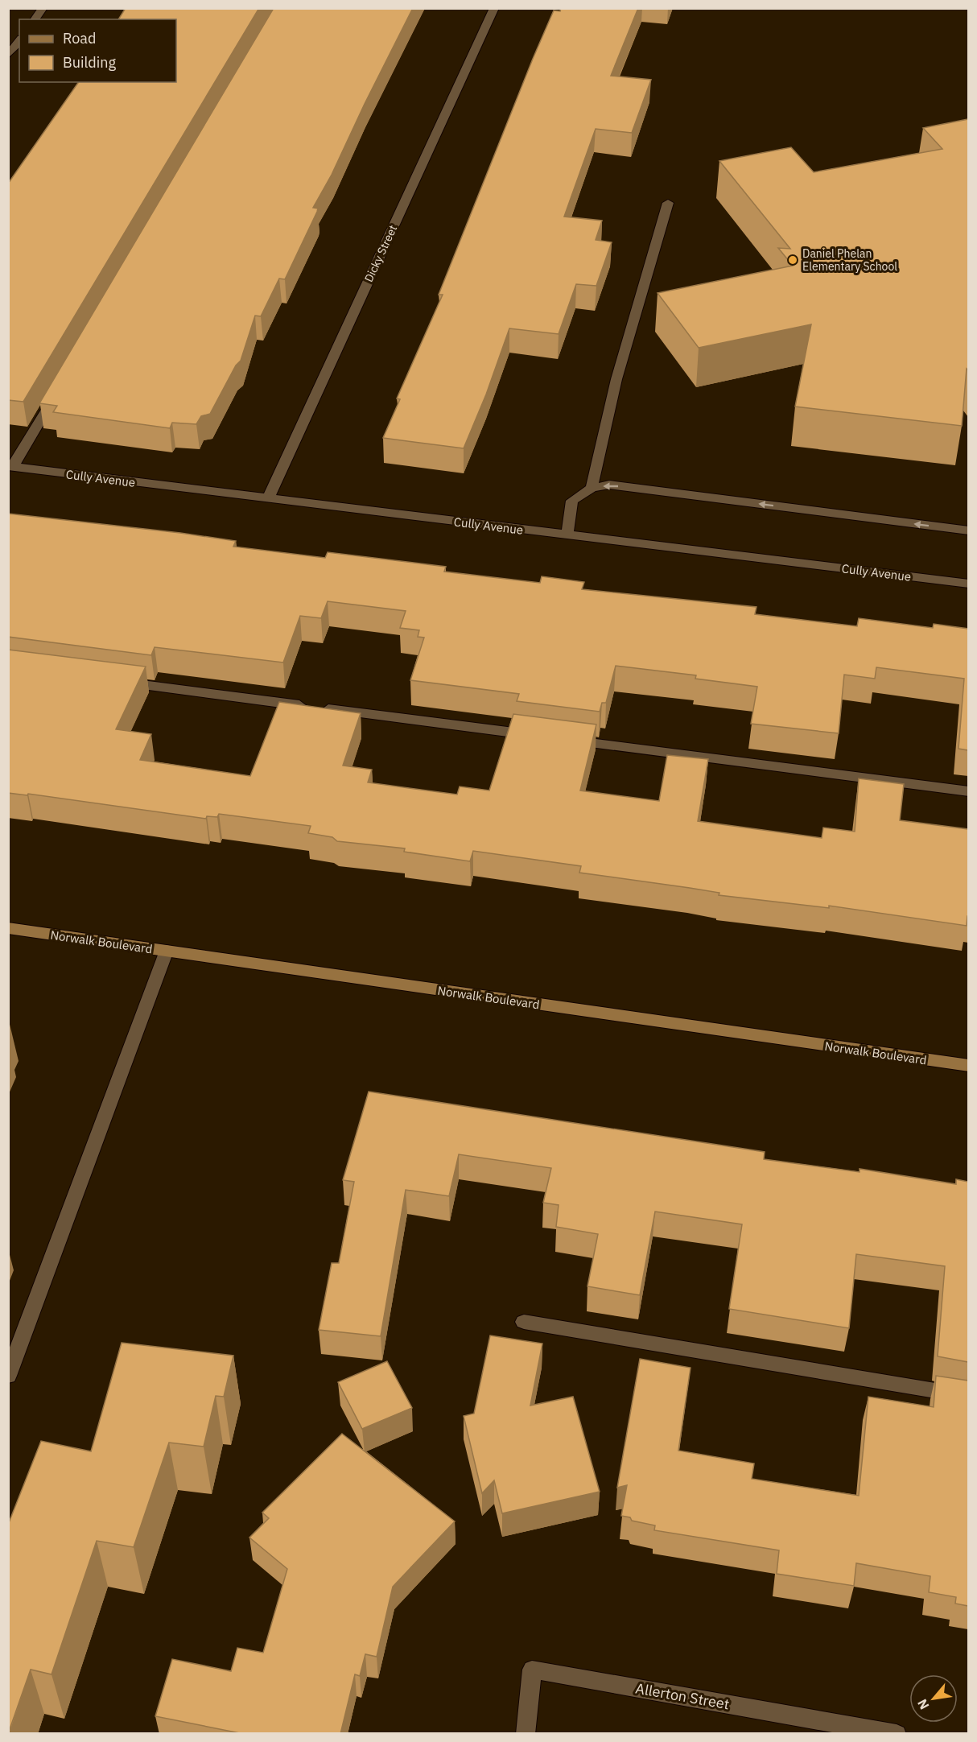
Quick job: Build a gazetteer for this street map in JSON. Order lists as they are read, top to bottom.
{
  "streets": {
    "main road": ["Norwalk Boulevard"],
    "street": ["Dicky Street", "Cully Avenue", "Allerton Street"]
  },
  "crossings": [
    ["Dicky Street", "Cully Avenue"]
  ],
  "places": ["Daniel Phelan Elementary School"],
  "legend": ["Road", "Building"],
  "north": "bottom left"
}
